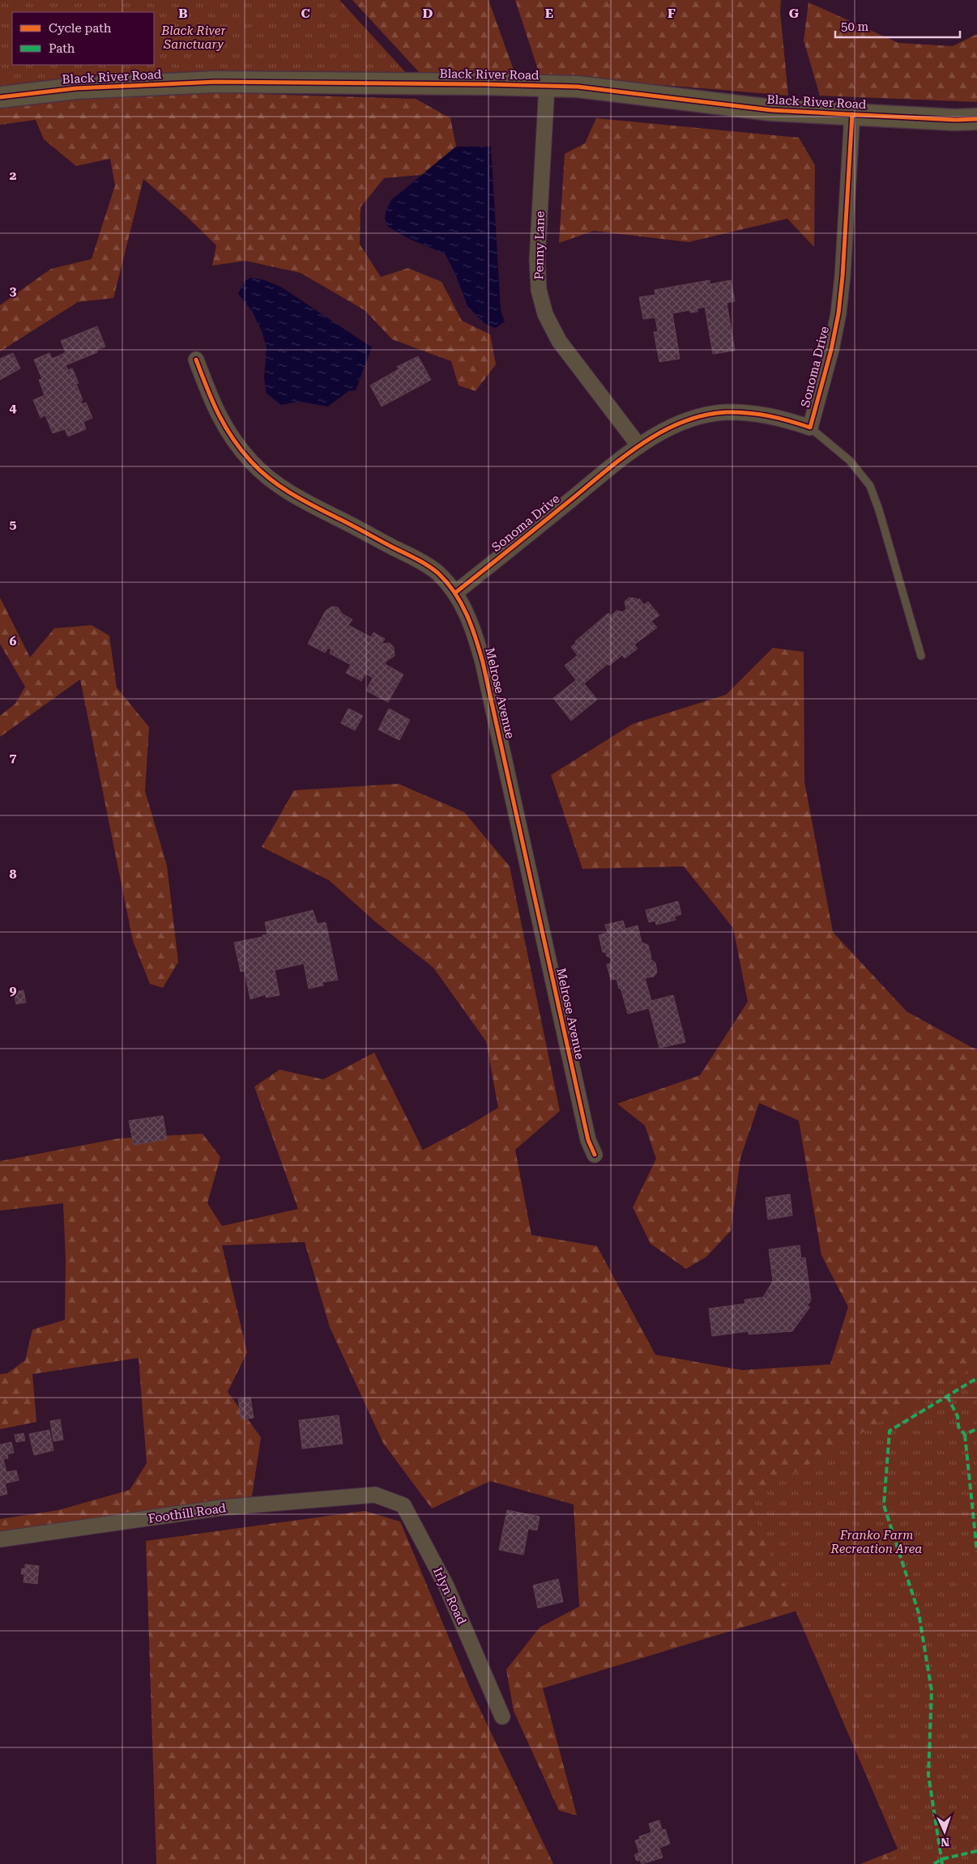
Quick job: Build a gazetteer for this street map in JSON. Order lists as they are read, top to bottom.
{
  "streets": {
    "street": [
      "Black River Road",
      "Penny Lane",
      "Sonoma Drive",
      "Melrose Avenue",
      "Foothill Road",
      "Irlyn Road"
    ]
  },
  "crossings": [
    ["Black River Road", "Penny Lane"],
    ["Black River Road", "Sonoma Drive"],
    ["Penny Lane", "Sonoma Drive"],
    ["Sonoma Drive", "Melrose Avenue"],
    ["Foothill Road", "Irlyn Road"]
  ],
  "parks": ["Black River Sanctuary", "Franko Farm Recreation Area"],
  "legend": ["Cycle path", "Path"],
  "scale_bar": "50 m",
  "north": "bottom",
  "grid": {
    "columns": [
      "B",
      "C",
      "D",
      "E",
      "F",
      "G"
    ],
    "rows": [
      "2",
      "3",
      "4",
      "5",
      "6",
      "7",
      "8",
      "9"
    ]
  }
}
